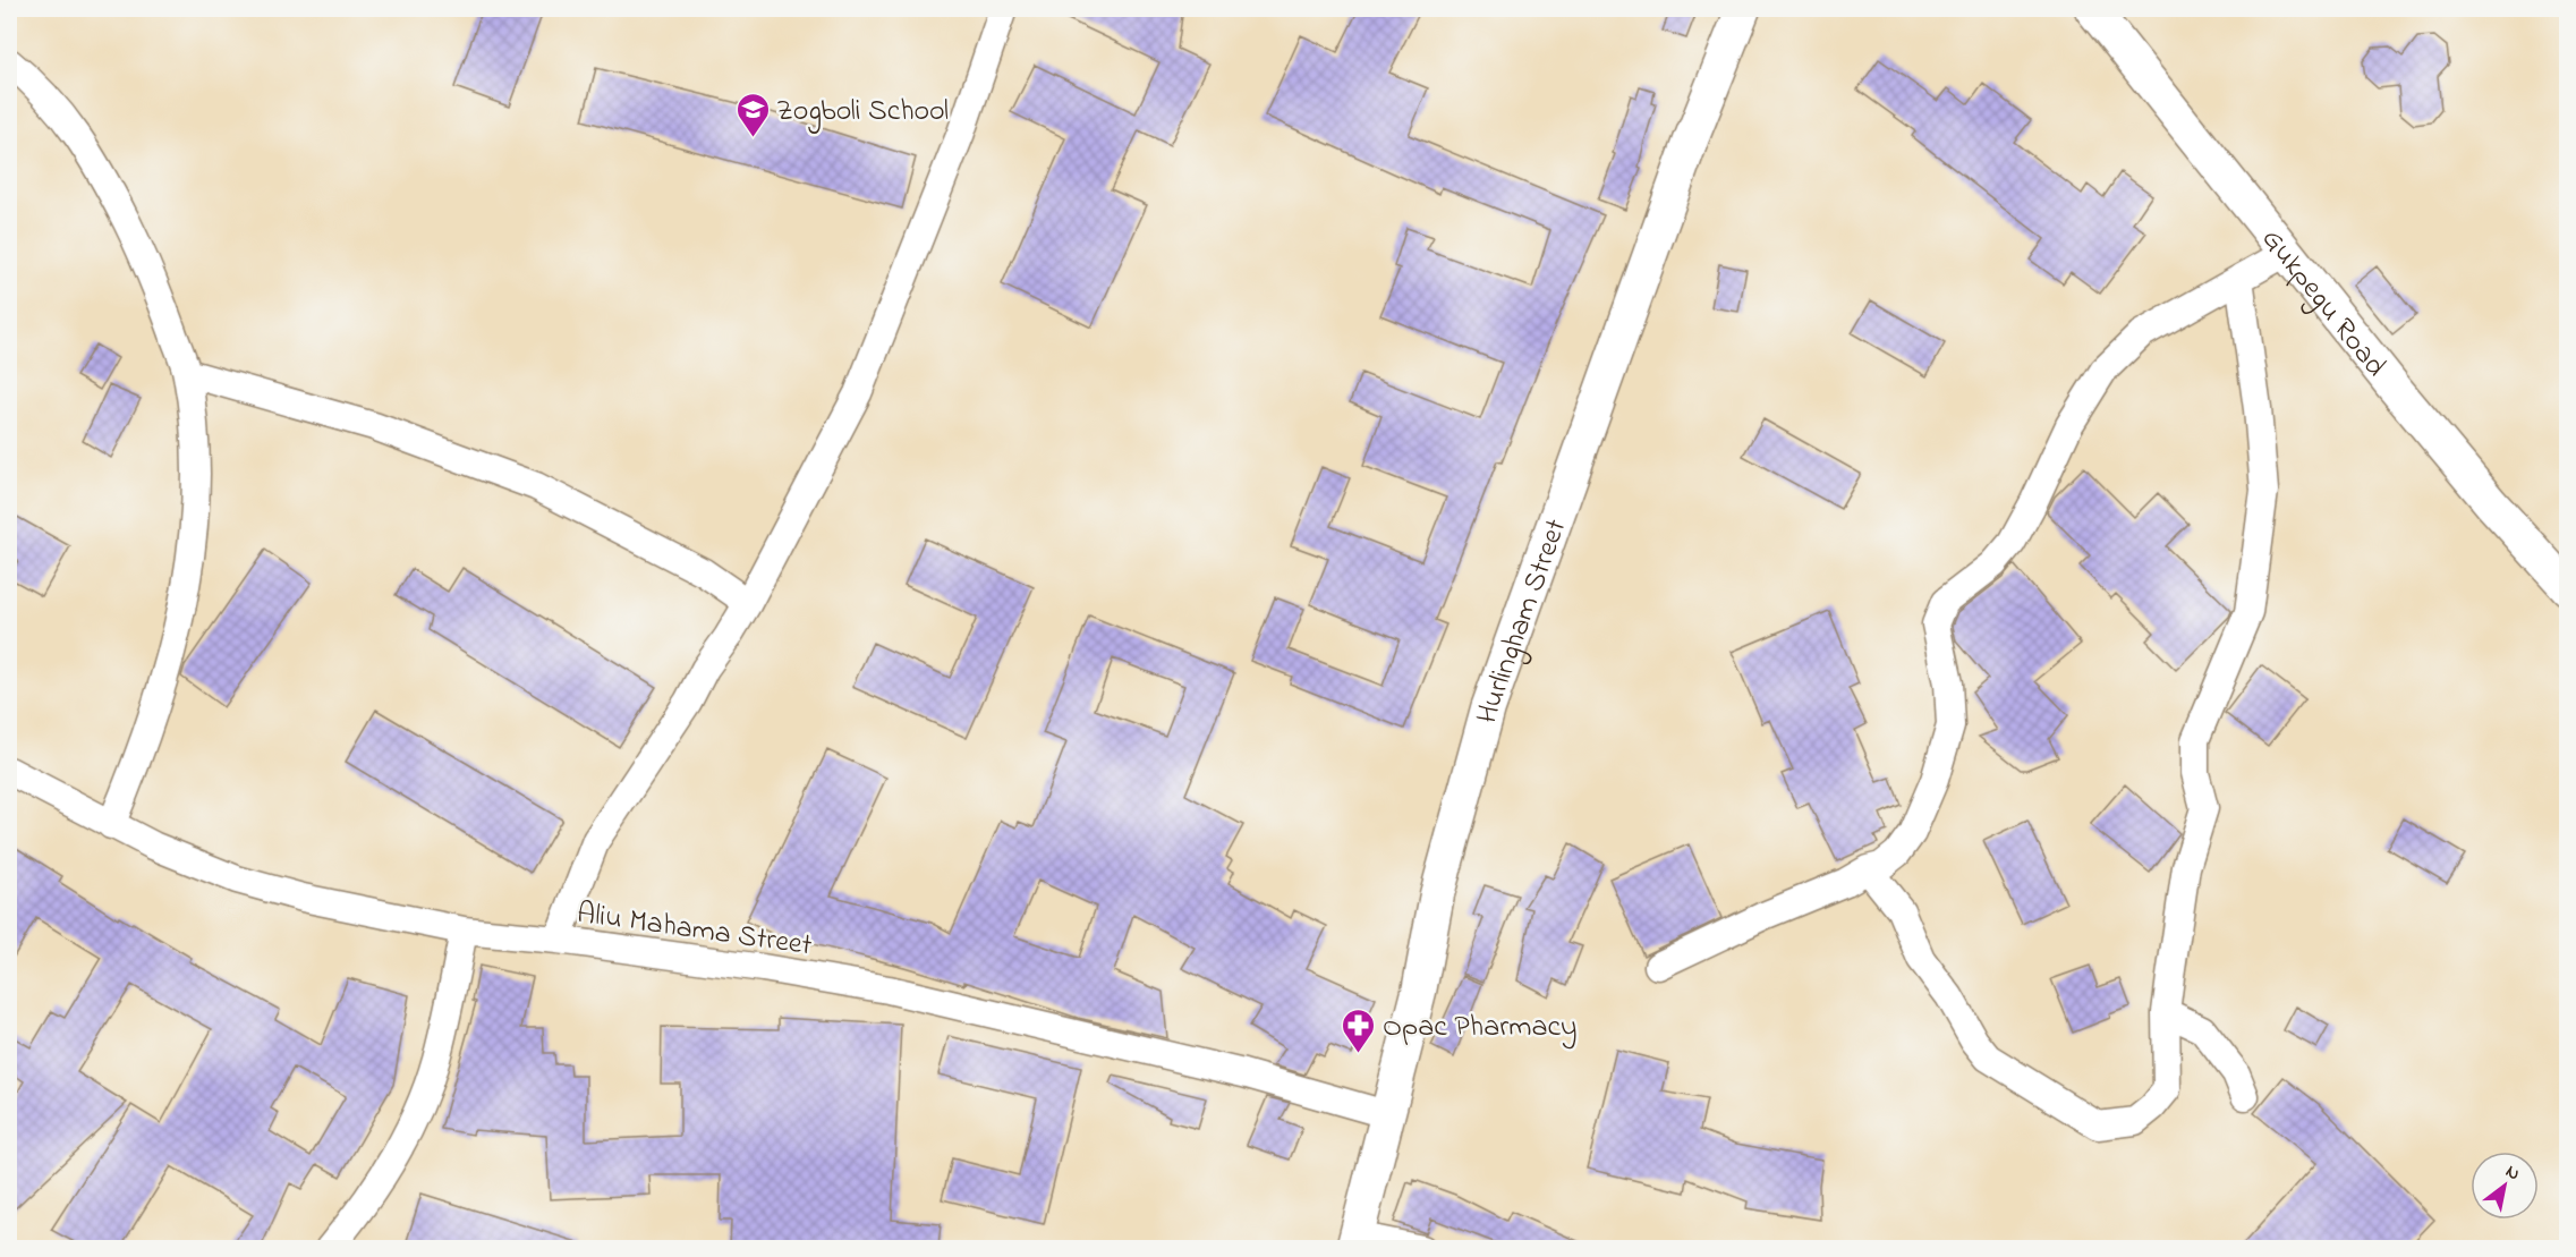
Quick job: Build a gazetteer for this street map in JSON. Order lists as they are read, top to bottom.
{
  "streets": {
    "street": ["Gukpegu Road", "Hurlingham Street", "Aliu Mahama Street"]
  },
  "crossings": [
    ["Hurlingham Street", "Aliu Mahama Street"]
  ],
  "places": {
    "school or university": ["Zogboli School"],
    "pharmacy": ["Opac Pharmacy"]
  },
  "north": "top right"
}
